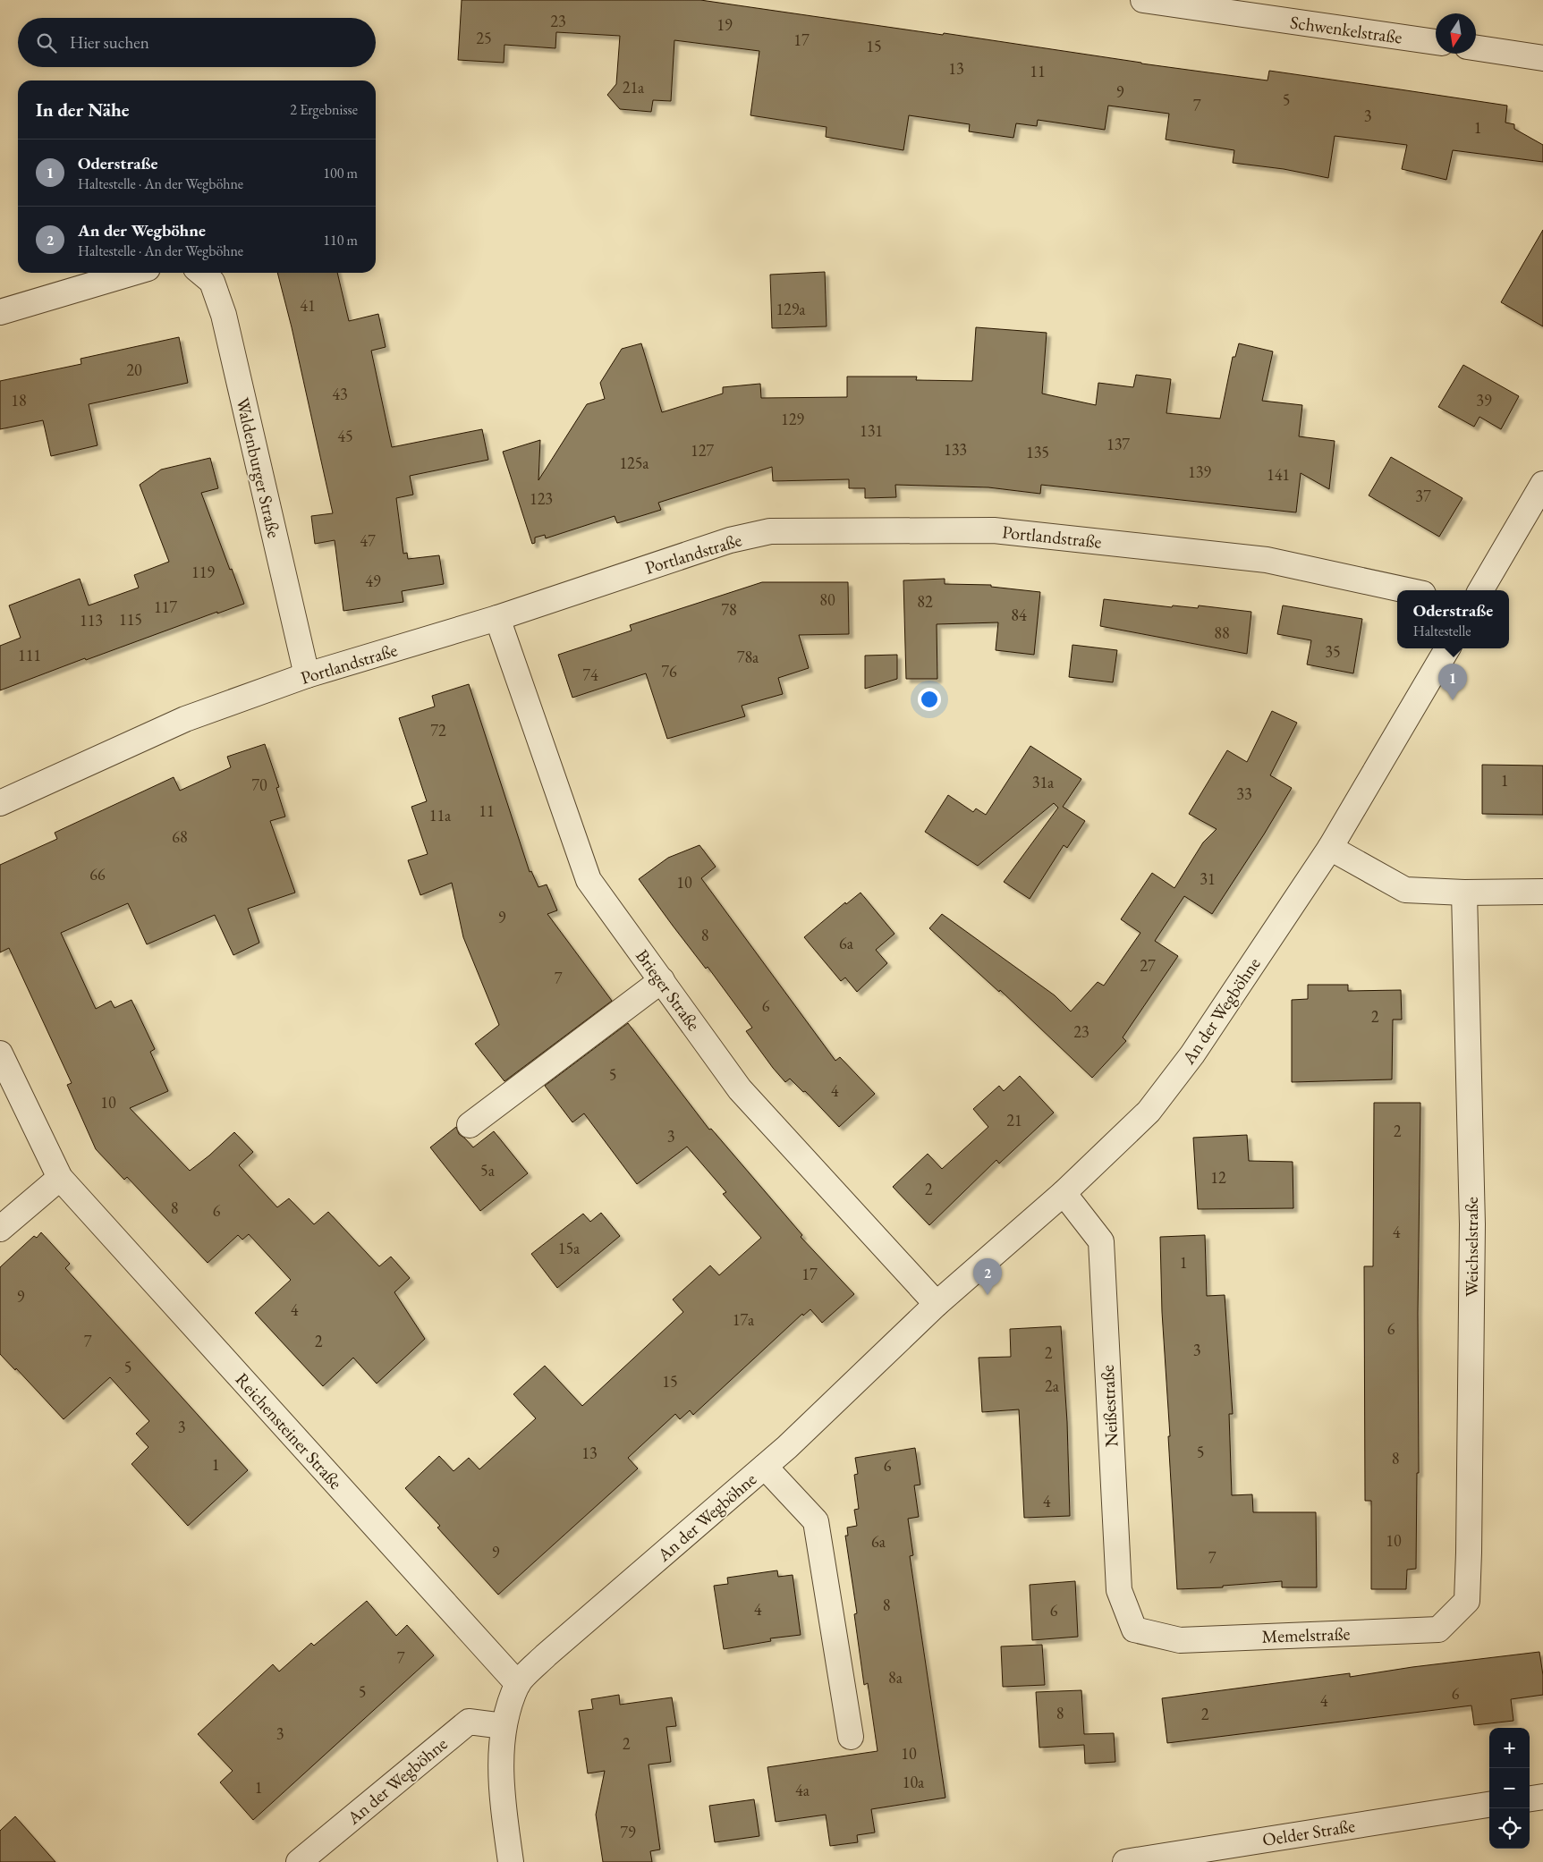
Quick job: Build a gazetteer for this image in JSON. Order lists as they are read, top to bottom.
{
  "streets": {
    "street": [
      "Schwenkelstraße",
      "Waldenburger Straße",
      "Portlandstraße",
      "Brieger Straße",
      "An der Wegböhne",
      "Weichselstraße",
      "Neißestraße",
      "Reichensteiner Straße",
      "Memelstraße",
      "Oelder Straße"
    ]
  },
  "crossings": [
    ["Waldenburger Straße", "Portlandstraße"],
    ["Portlandstraße", "Brieger Straße"],
    ["Brieger Straße", "An der Wegböhne"],
    ["An der Wegböhne", "Neißestraße"],
    ["An der Wegböhne", "Reichensteiner Straße"],
    ["Weichselstraße", "Memelstraße"],
    ["Neißestraße", "Memelstraße"]
  ],
  "house_numbers": [
    "23",
    "19",
    "25",
    "17",
    "15",
    "13",
    "11",
    "21a",
    "9",
    "5",
    "7",
    "3",
    "1",
    "41",
    "129a",
    "20",
    "43",
    "18",
    "39",
    "129",
    "131",
    "45",
    "137",
    "133",
    "127",
    "135",
    "125a",
    "139",
    "141",
    "37",
    "123",
    "47",
    "119",
    "49",
    "80",
    "82",
    "117",
    "78",
    "84",
    "115",
    "113",
    "88",
    "35",
    "111",
    "78a",
    "76",
    "74",
    "72",
    "1",
    "31a",
    "70",
    "33",
    "11",
    "11a",
    "68",
    "66",
    "31",
    "10",
    "9",
    "8",
    "6a",
    "27",
    "7",
    "6",
    "2",
    "23",
    "5",
    "4",
    "10",
    "21",
    "2",
    "3",
    "5a",
    "12",
    "2",
    "8",
    "6",
    "4",
    "15a",
    "1",
    "17",
    "9",
    "4",
    "17a",
    "6",
    "7",
    "2",
    "3",
    "2",
    "5",
    "15",
    "2a",
    "3",
    "5",
    "13",
    "8",
    "1",
    "6",
    "4",
    "10",
    "6a",
    "9",
    "7",
    "8",
    "4",
    "6",
    "7",
    "8a",
    "5",
    "6",
    "4",
    "8",
    "2",
    "3",
    "2",
    "10",
    "10a",
    "1",
    "4a",
    "79"
  ],
  "north": "bottom",
  "page": {
    "search": "Hier suchen",
    "heading": ["In der Nähe", "2 Ergebnisse"],
    "list": [
      {
        "mark": "1",
        "name": "Oderstraße",
        "note": "Haltestelle · An der Wegböhne",
        "value": "100 m"
      },
      {
        "mark": "2",
        "name": "An der Wegböhne",
        "note": "Haltestelle · An der Wegböhne",
        "value": "110 m"
      }
    ],
    "popup": ["Oderstraße", "Haltestelle"],
    "pins": ["1", "2"],
    "map_buttons": ["+", "−"]
  }
}
